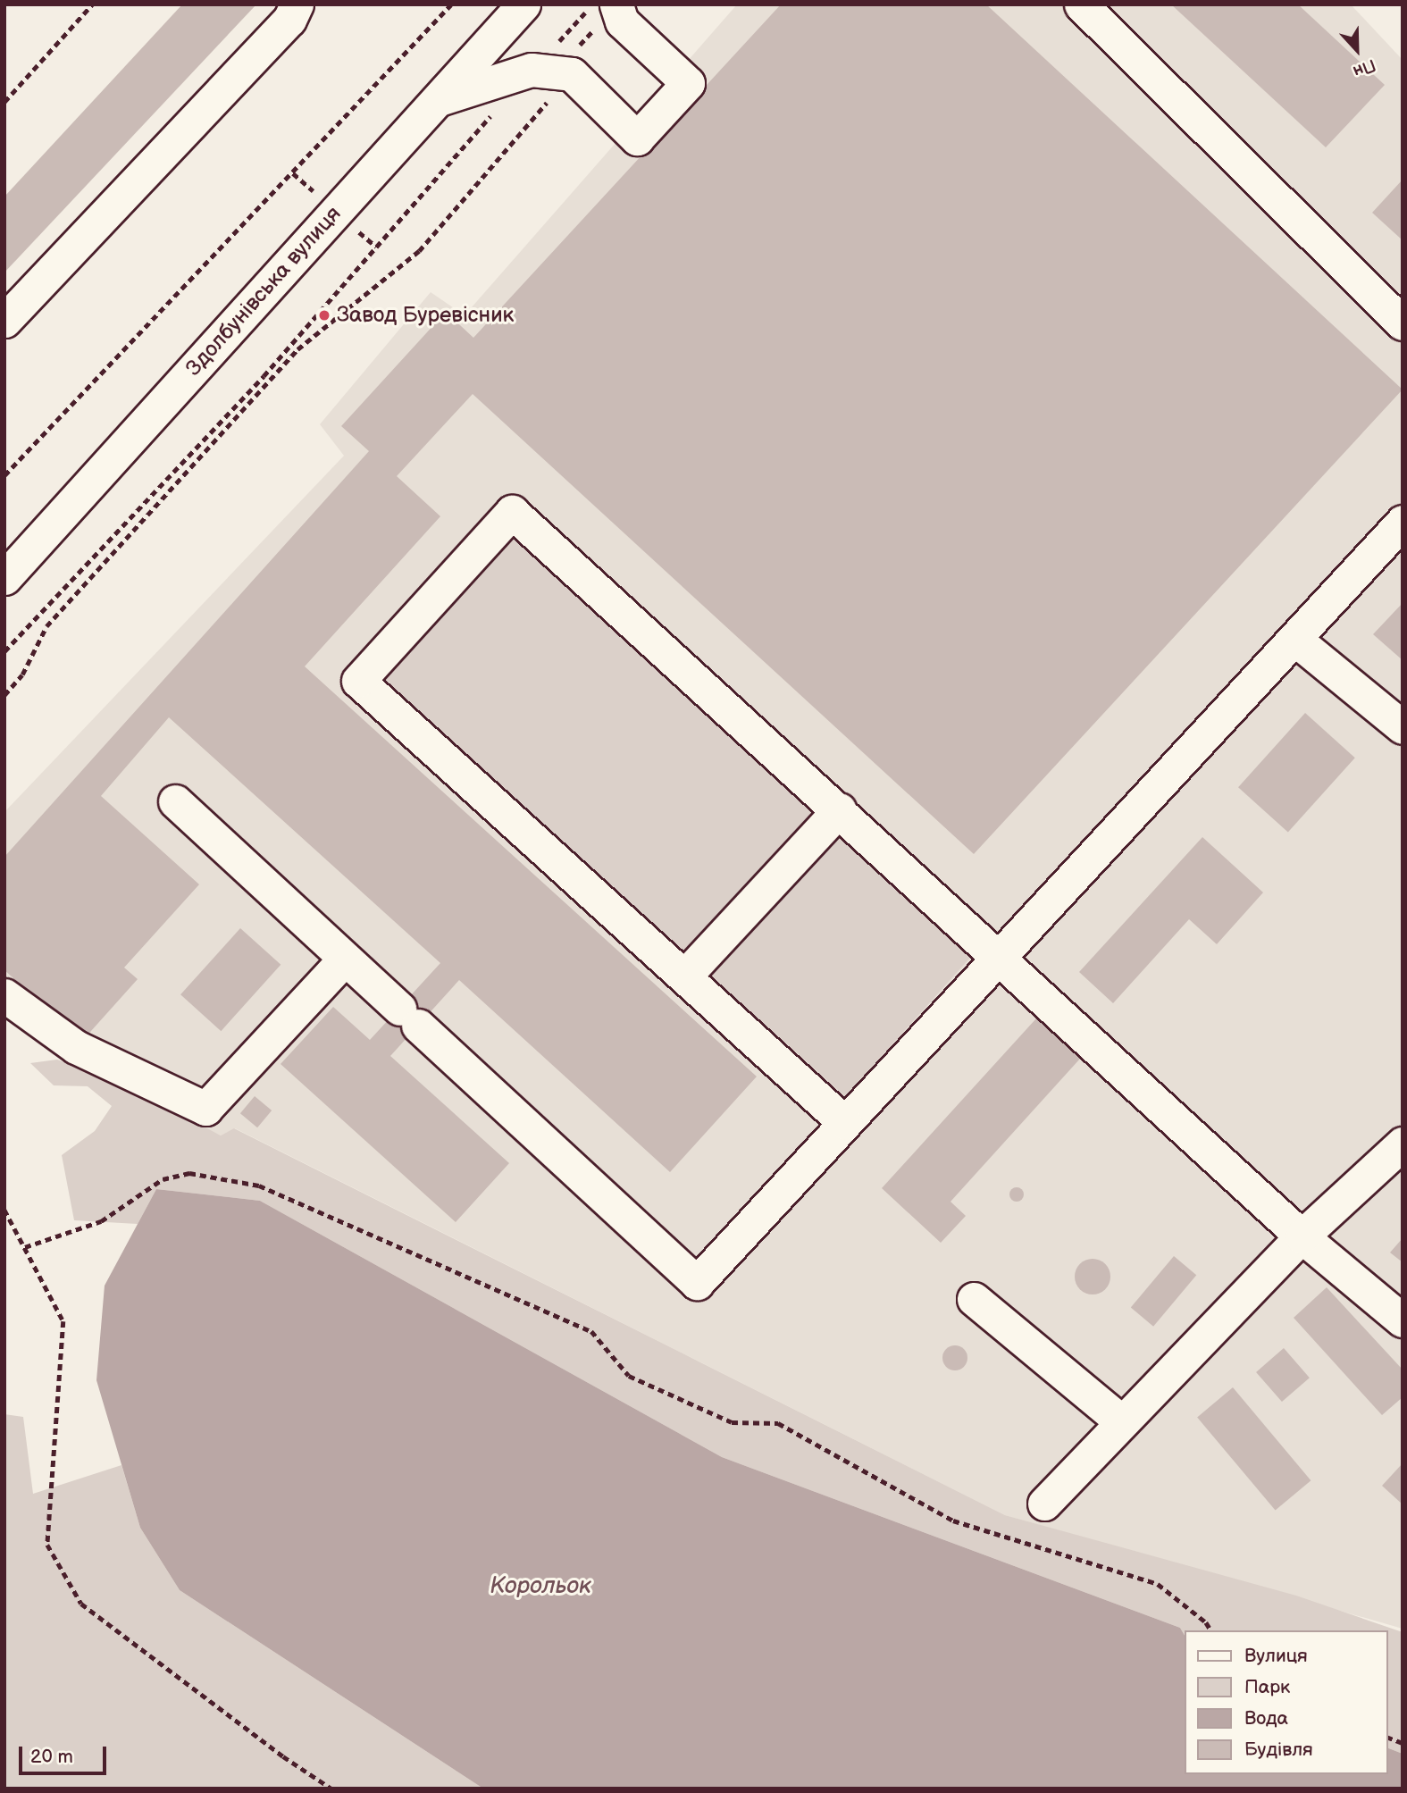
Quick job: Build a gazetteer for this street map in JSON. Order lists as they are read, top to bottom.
{
  "streets": {
    "street": ["Здолбунівська вулиця"]
  },
  "water": ["Корольок"],
  "places": ["Завод Буревісник"],
  "legend": [
    "Вулиця",
    "Парк",
    "Вода",
    "Будівля"
  ],
  "scale_bar": "20 m",
  "north": "bottom"
}
